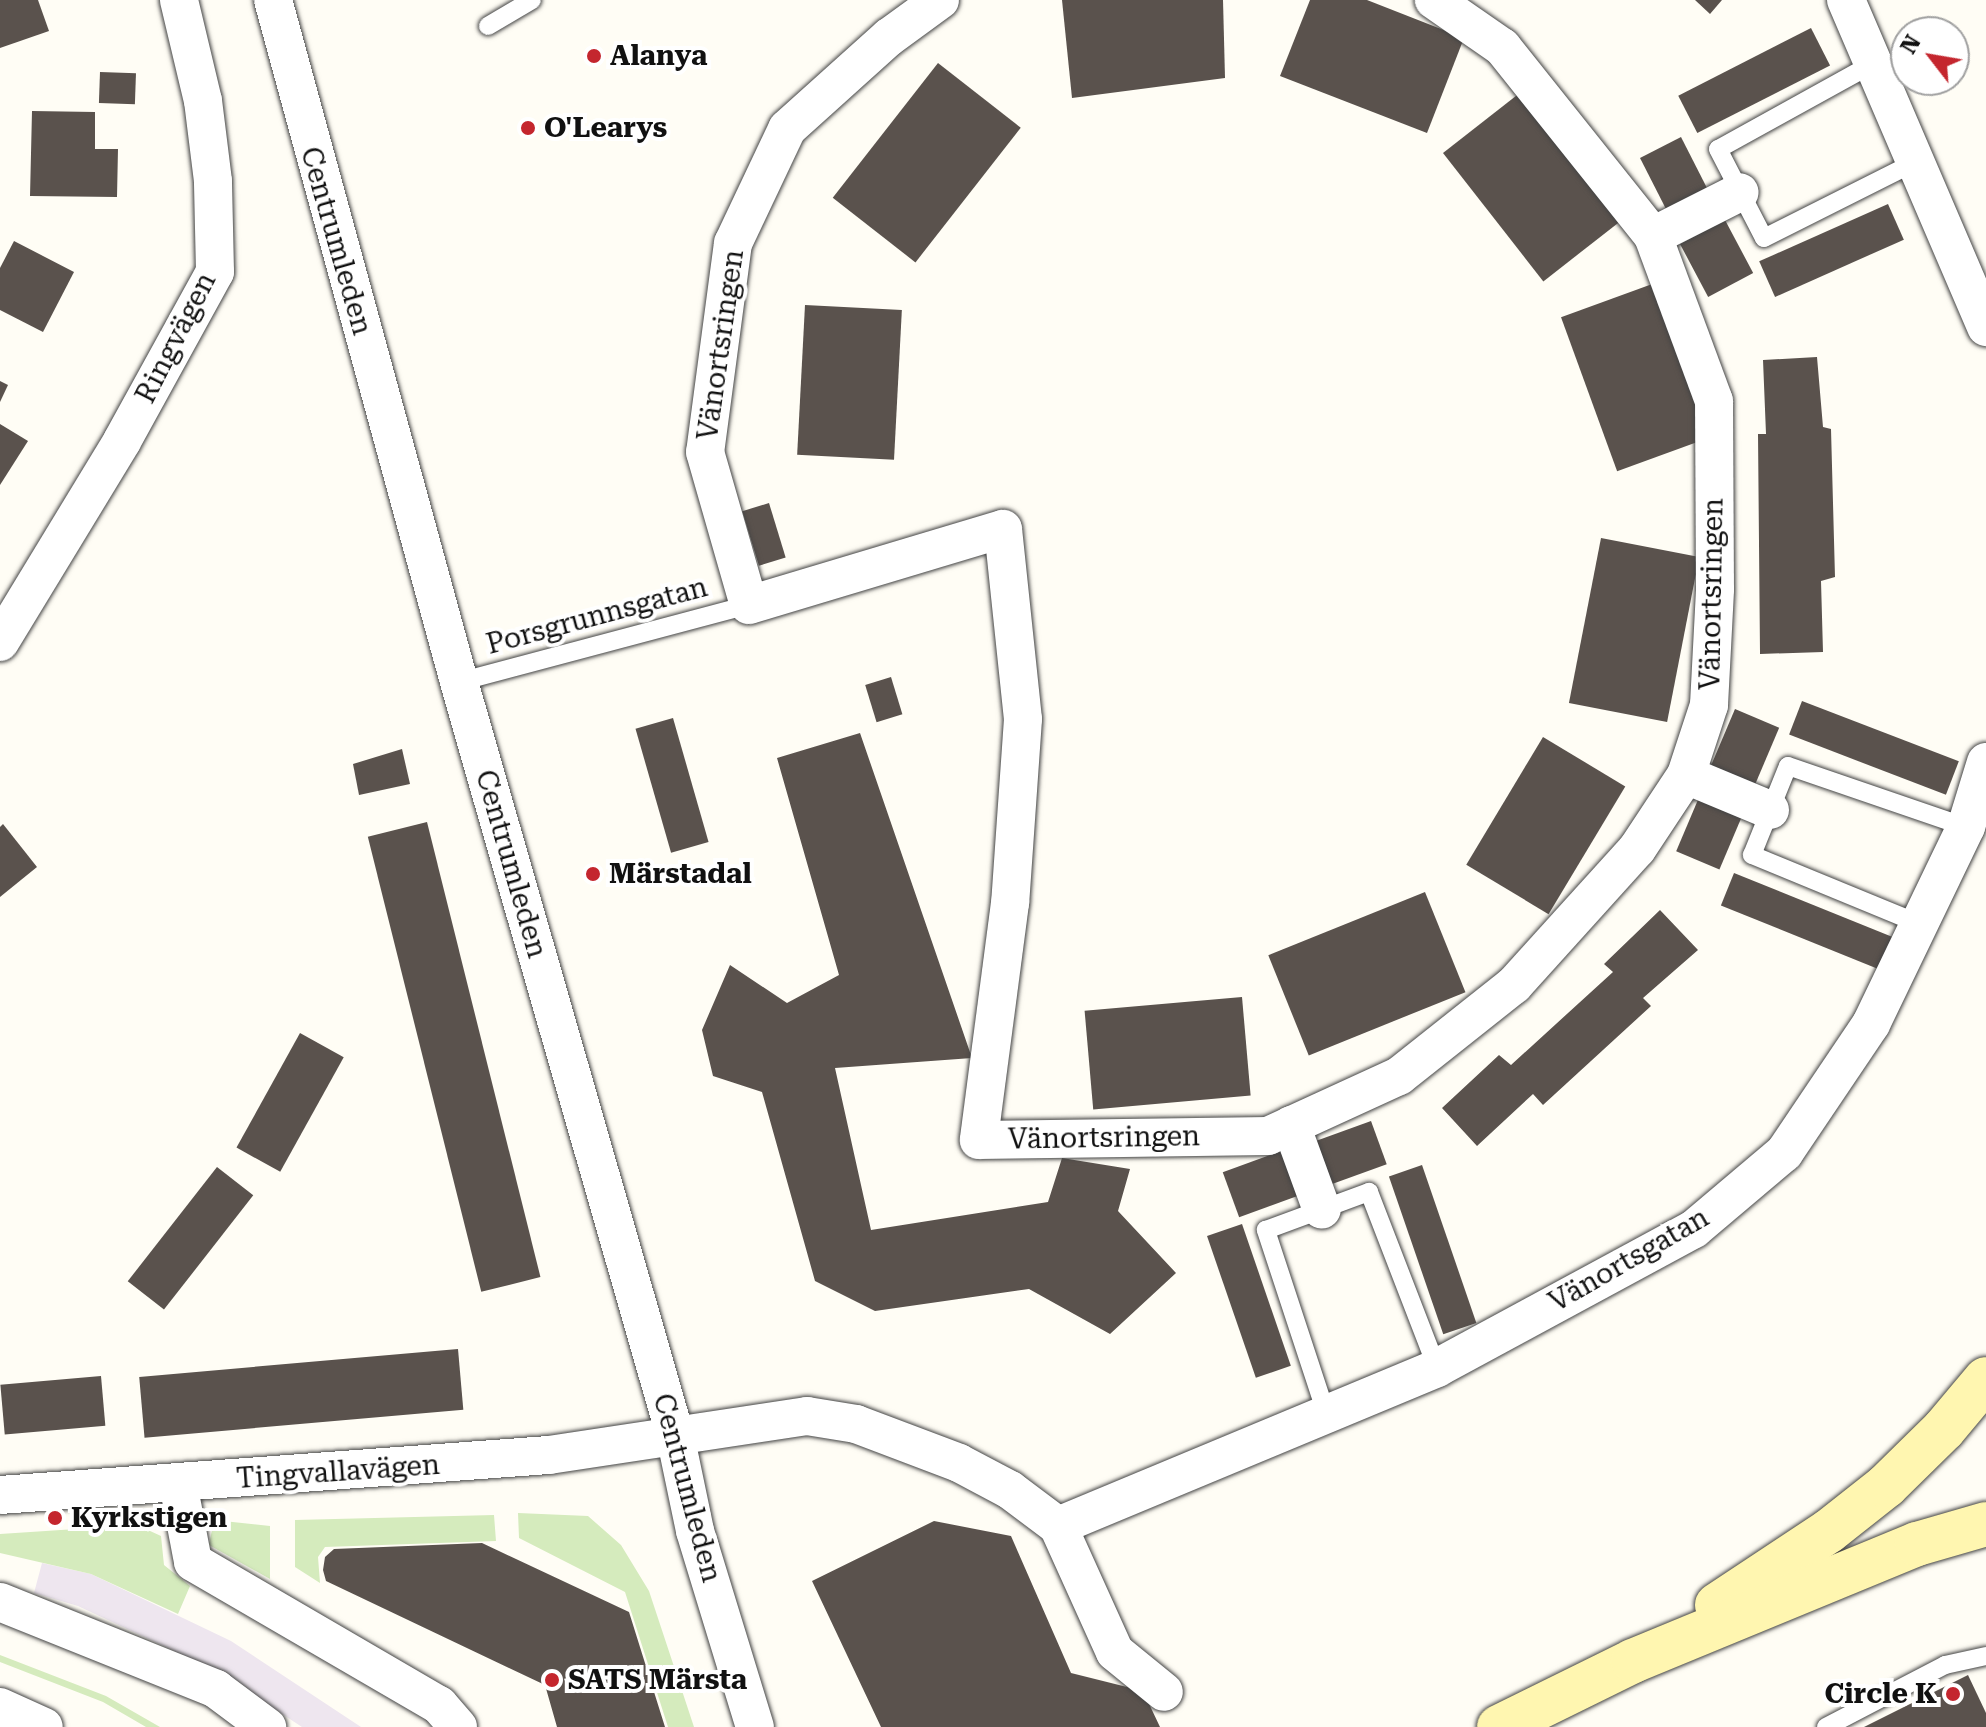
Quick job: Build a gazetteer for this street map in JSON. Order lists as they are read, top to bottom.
{
  "streets": {
    "street": [
      "Centrumleden",
      "Ringvägen",
      "Vänortsringen",
      "Vänortsgatan",
      "Tingvallavägen"
    ],
    "lane": ["Porsgrunnsgatan"]
  },
  "crossings": [
    ["Centrumleden", "Porsgrunnsgatan"],
    ["Centrumleden", "Tingvallavägen"],
    ["Vänortsringen", "Porsgrunnsgatan"],
    ["Vänortsgatan", "Tingvallavägen"]
  ],
  "places": [
    "Alanya",
    "O'Learys",
    "Märstadal",
    "Kyrkstigen",
    "SATS Märsta",
    "Circle K"
  ],
  "north": "top left"
}
